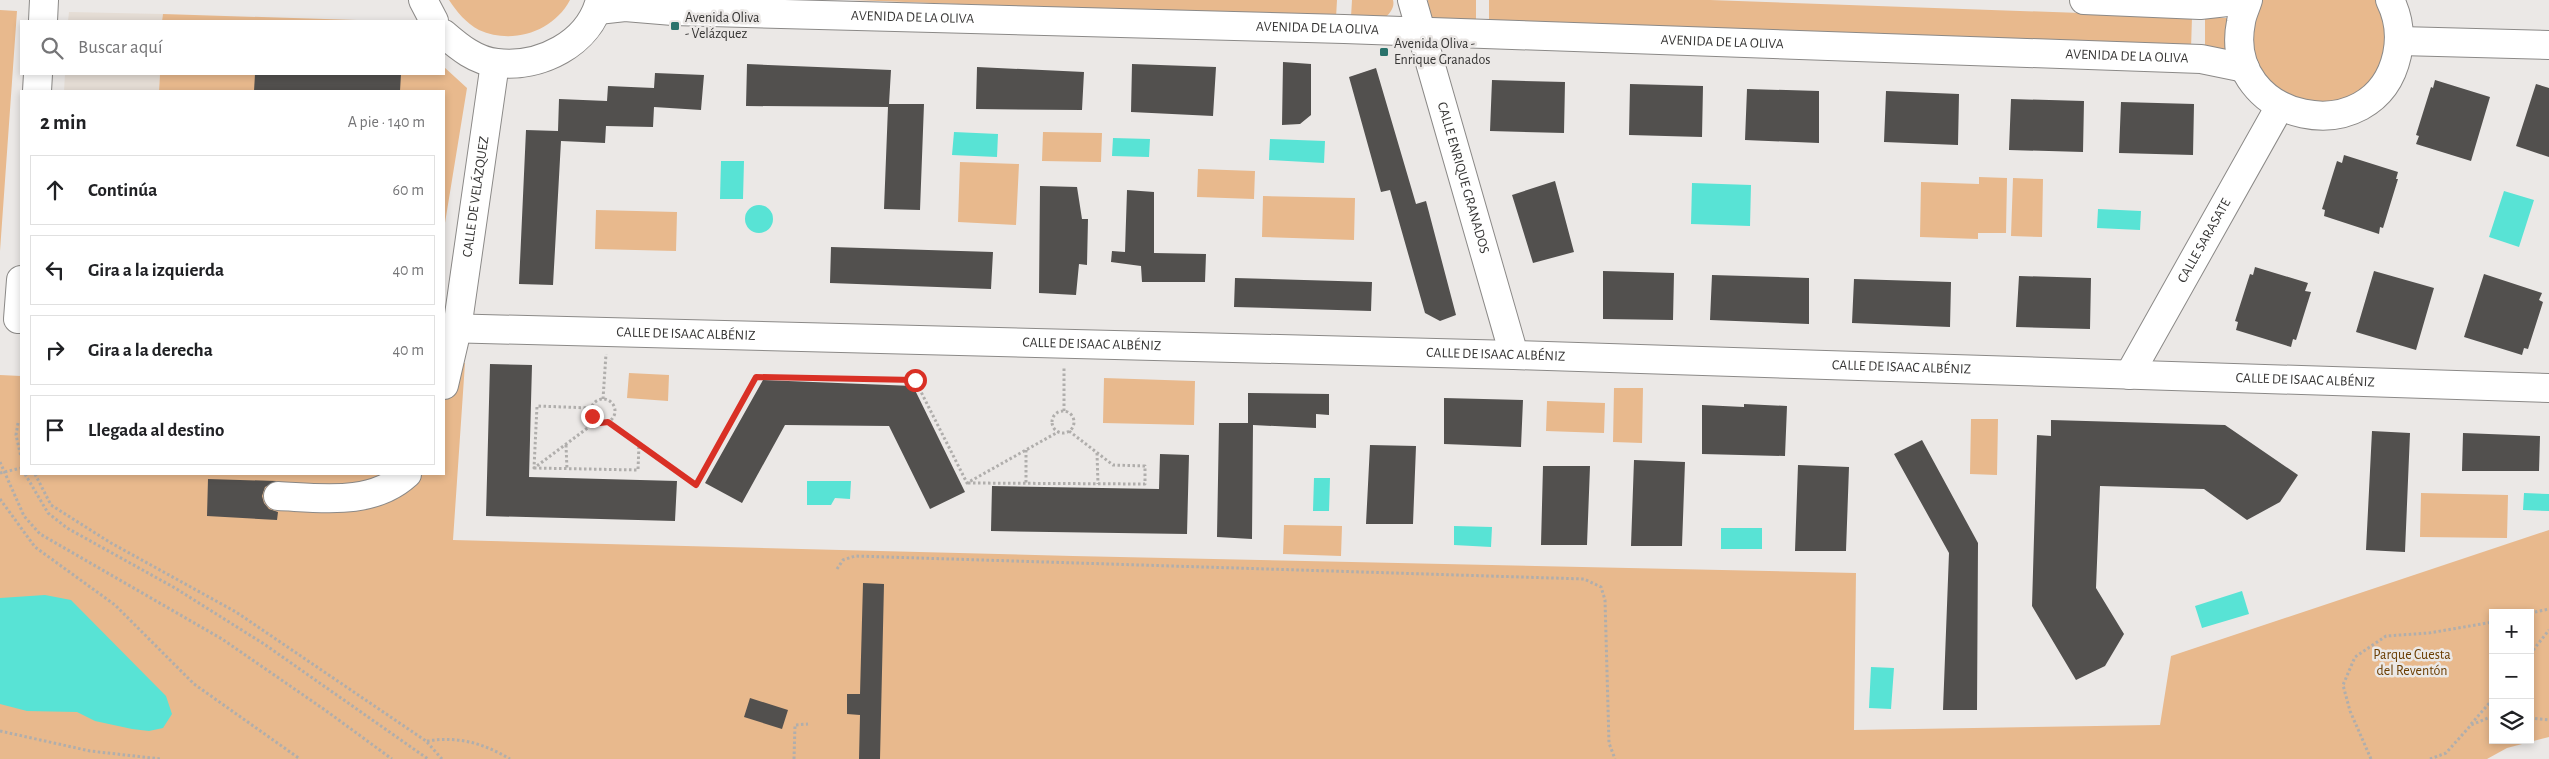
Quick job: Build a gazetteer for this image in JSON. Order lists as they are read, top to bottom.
{
  "streets": {
    "street": [
      "AVENIDA DE LA OLIVA",
      "CALLE ENRIQUE GRANADOS",
      "CALLE DE VELÁZQUEZ",
      "CALLE SARASATE",
      "CALLE DE ISAAC ALBÉNIZ"
    ]
  },
  "crossings": [
    ["AVENIDA DE LA OLIVA", "CALLE ENRIQUE GRANADOS"],
    ["CALLE ENRIQUE GRANADOS", "CALLE DE ISAAC ALBÉNIZ"],
    ["CALLE DE VELÁZQUEZ", "CALLE DE ISAAC ALBÉNIZ"],
    ["CALLE SARASATE", "CALLE DE ISAAC ALBÉNIZ"]
  ],
  "parks": ["Parque Cuesta del Reventón"],
  "places": {
    "transit": ["Avenida Oliva - Velázquez", "Avenida Oliva - Enrique Granados"]
  },
  "page": {
    "search": "Buscar aquí",
    "heading": ["2 min", "A pie · 140 m"],
    "list": [
      ["Continúa", "60 m"],
      ["Gira a la izquierda", "40 m"],
      ["Gira a la derecha", "40 m"],
      "Llegada al destino"
    ],
    "map_buttons": ["+", "−"]
  }
}
